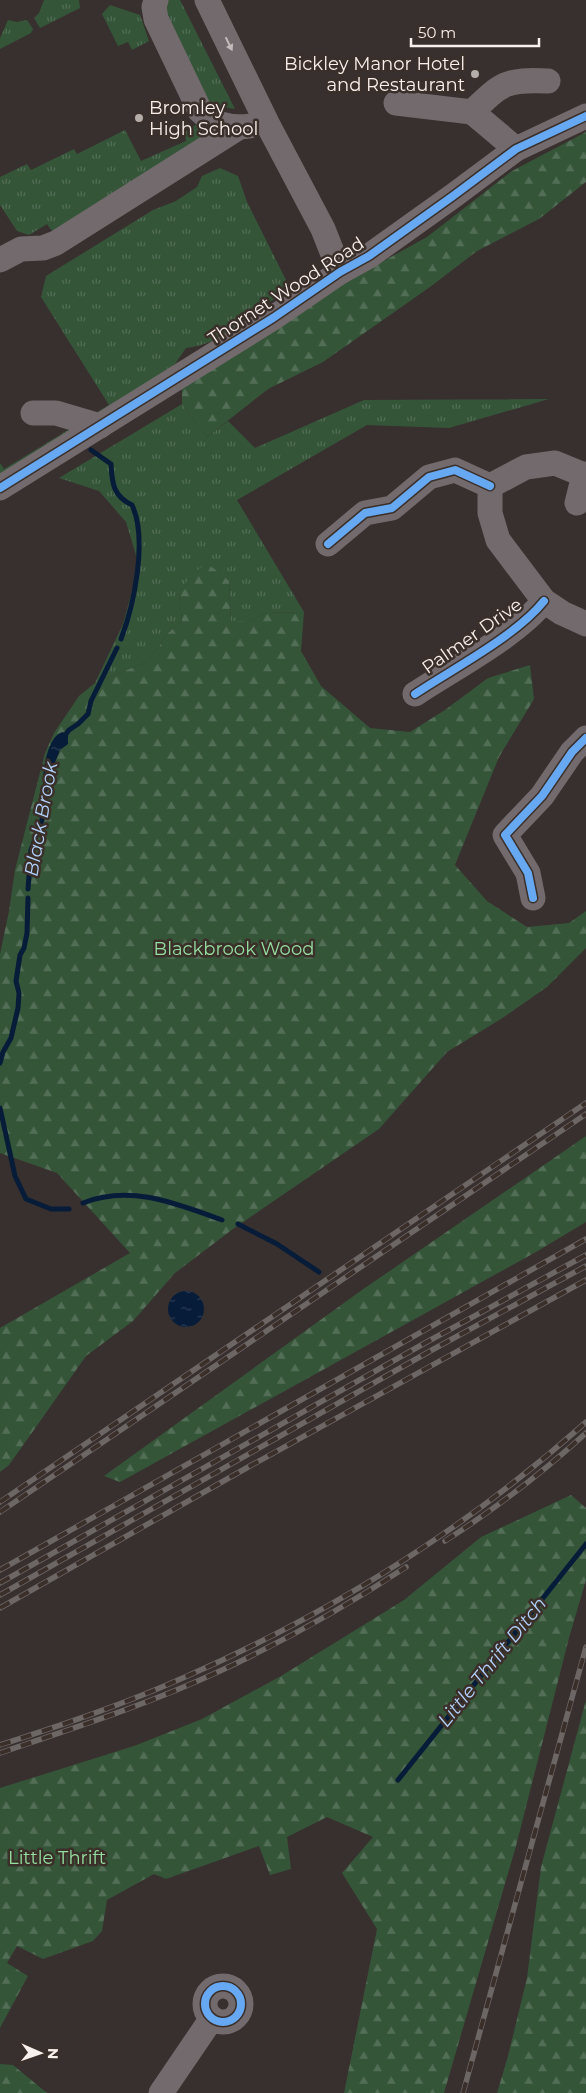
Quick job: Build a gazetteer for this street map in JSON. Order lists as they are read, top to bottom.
{
  "streets": {
    "street": ["Thornet Wood Road", "Palmer Drive"]
  },
  "water": ["Black Brook", "Little Thrift Ditch"],
  "parks": ["Blackbrook Wood", "Little Thrift"],
  "places": ["Bickley Manor Hotel and Restaurant", "Bromley High School"],
  "scale_bar": "50 m",
  "north": "right"
}
